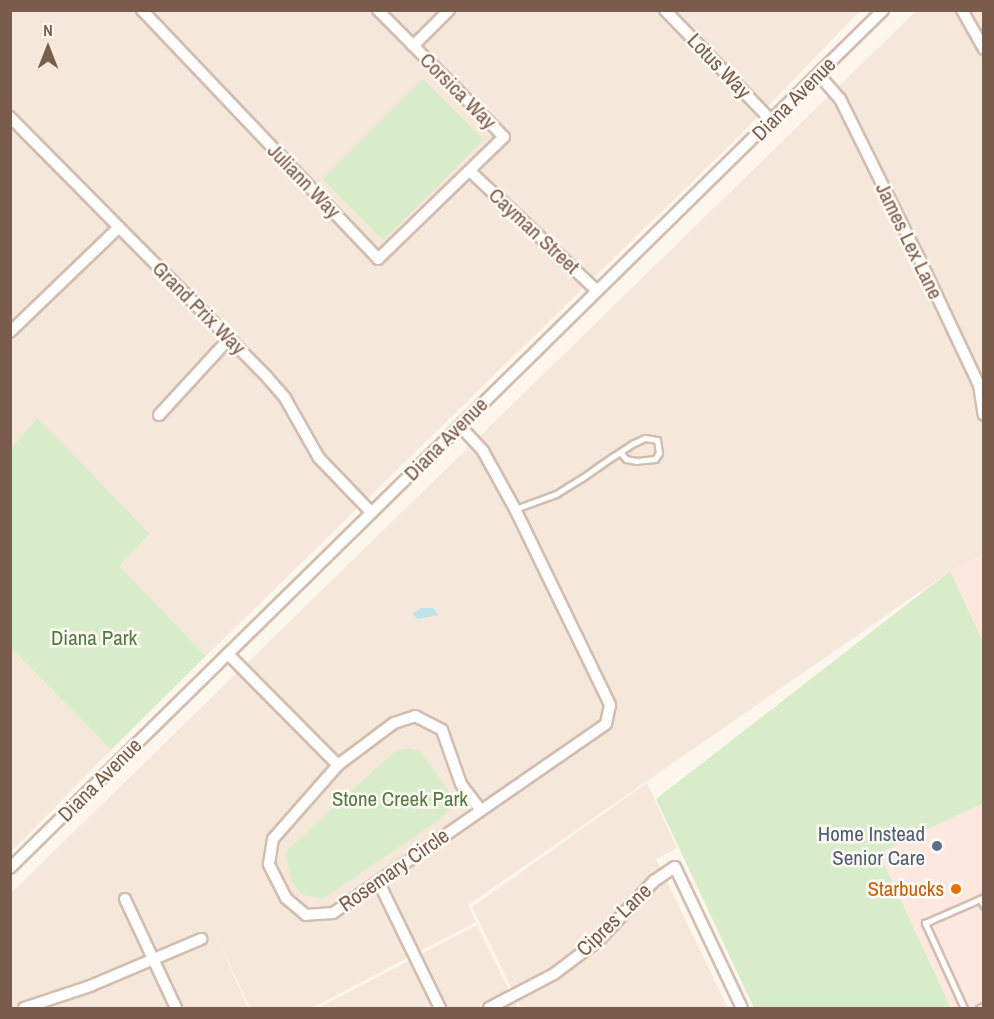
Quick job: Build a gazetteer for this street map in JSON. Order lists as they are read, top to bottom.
{
  "streets": {
    "street": [
      "Lotus Way",
      "Corsica Way",
      "Diana Avenue",
      "Juliann Way",
      "Cayman Street",
      "James Lex Lane",
      "Grand Prix Way",
      "Rosemary Circle",
      "Cipres Lane"
    ]
  },
  "crossings": [
    ["Lotus Way", "Diana Avenue"],
    ["Corsica Way", "Juliann Way"],
    ["Corsica Way", "Cayman Street"],
    ["Diana Avenue", "Cayman Street"],
    ["Diana Avenue", "James Lex Lane"],
    ["Diana Avenue", "Grand Prix Way"],
    ["Diana Avenue", "Rosemary Circle"],
    ["Juliann Way", "Cayman Street"]
  ],
  "parks": ["Diana Park", "Stone Creek Park"],
  "places": ["Home Instead Senior Care", "Starbucks"],
  "north": "top"
}
